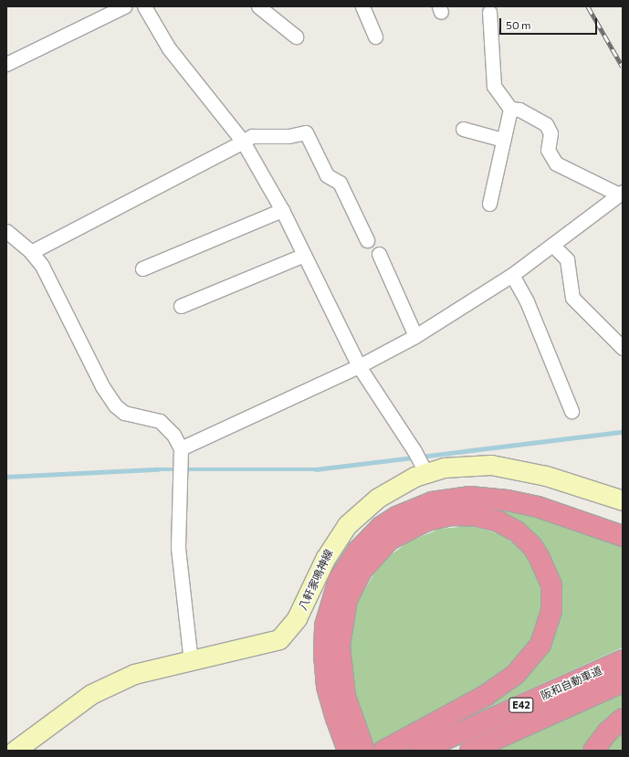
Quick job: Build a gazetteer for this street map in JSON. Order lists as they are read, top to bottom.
{
  "streets": {
    "highway": ["阪和自動車道", "E42"],
    "main road": ["八軒家鳴神線"]
  },
  "scale_bar": "50 m"
}
